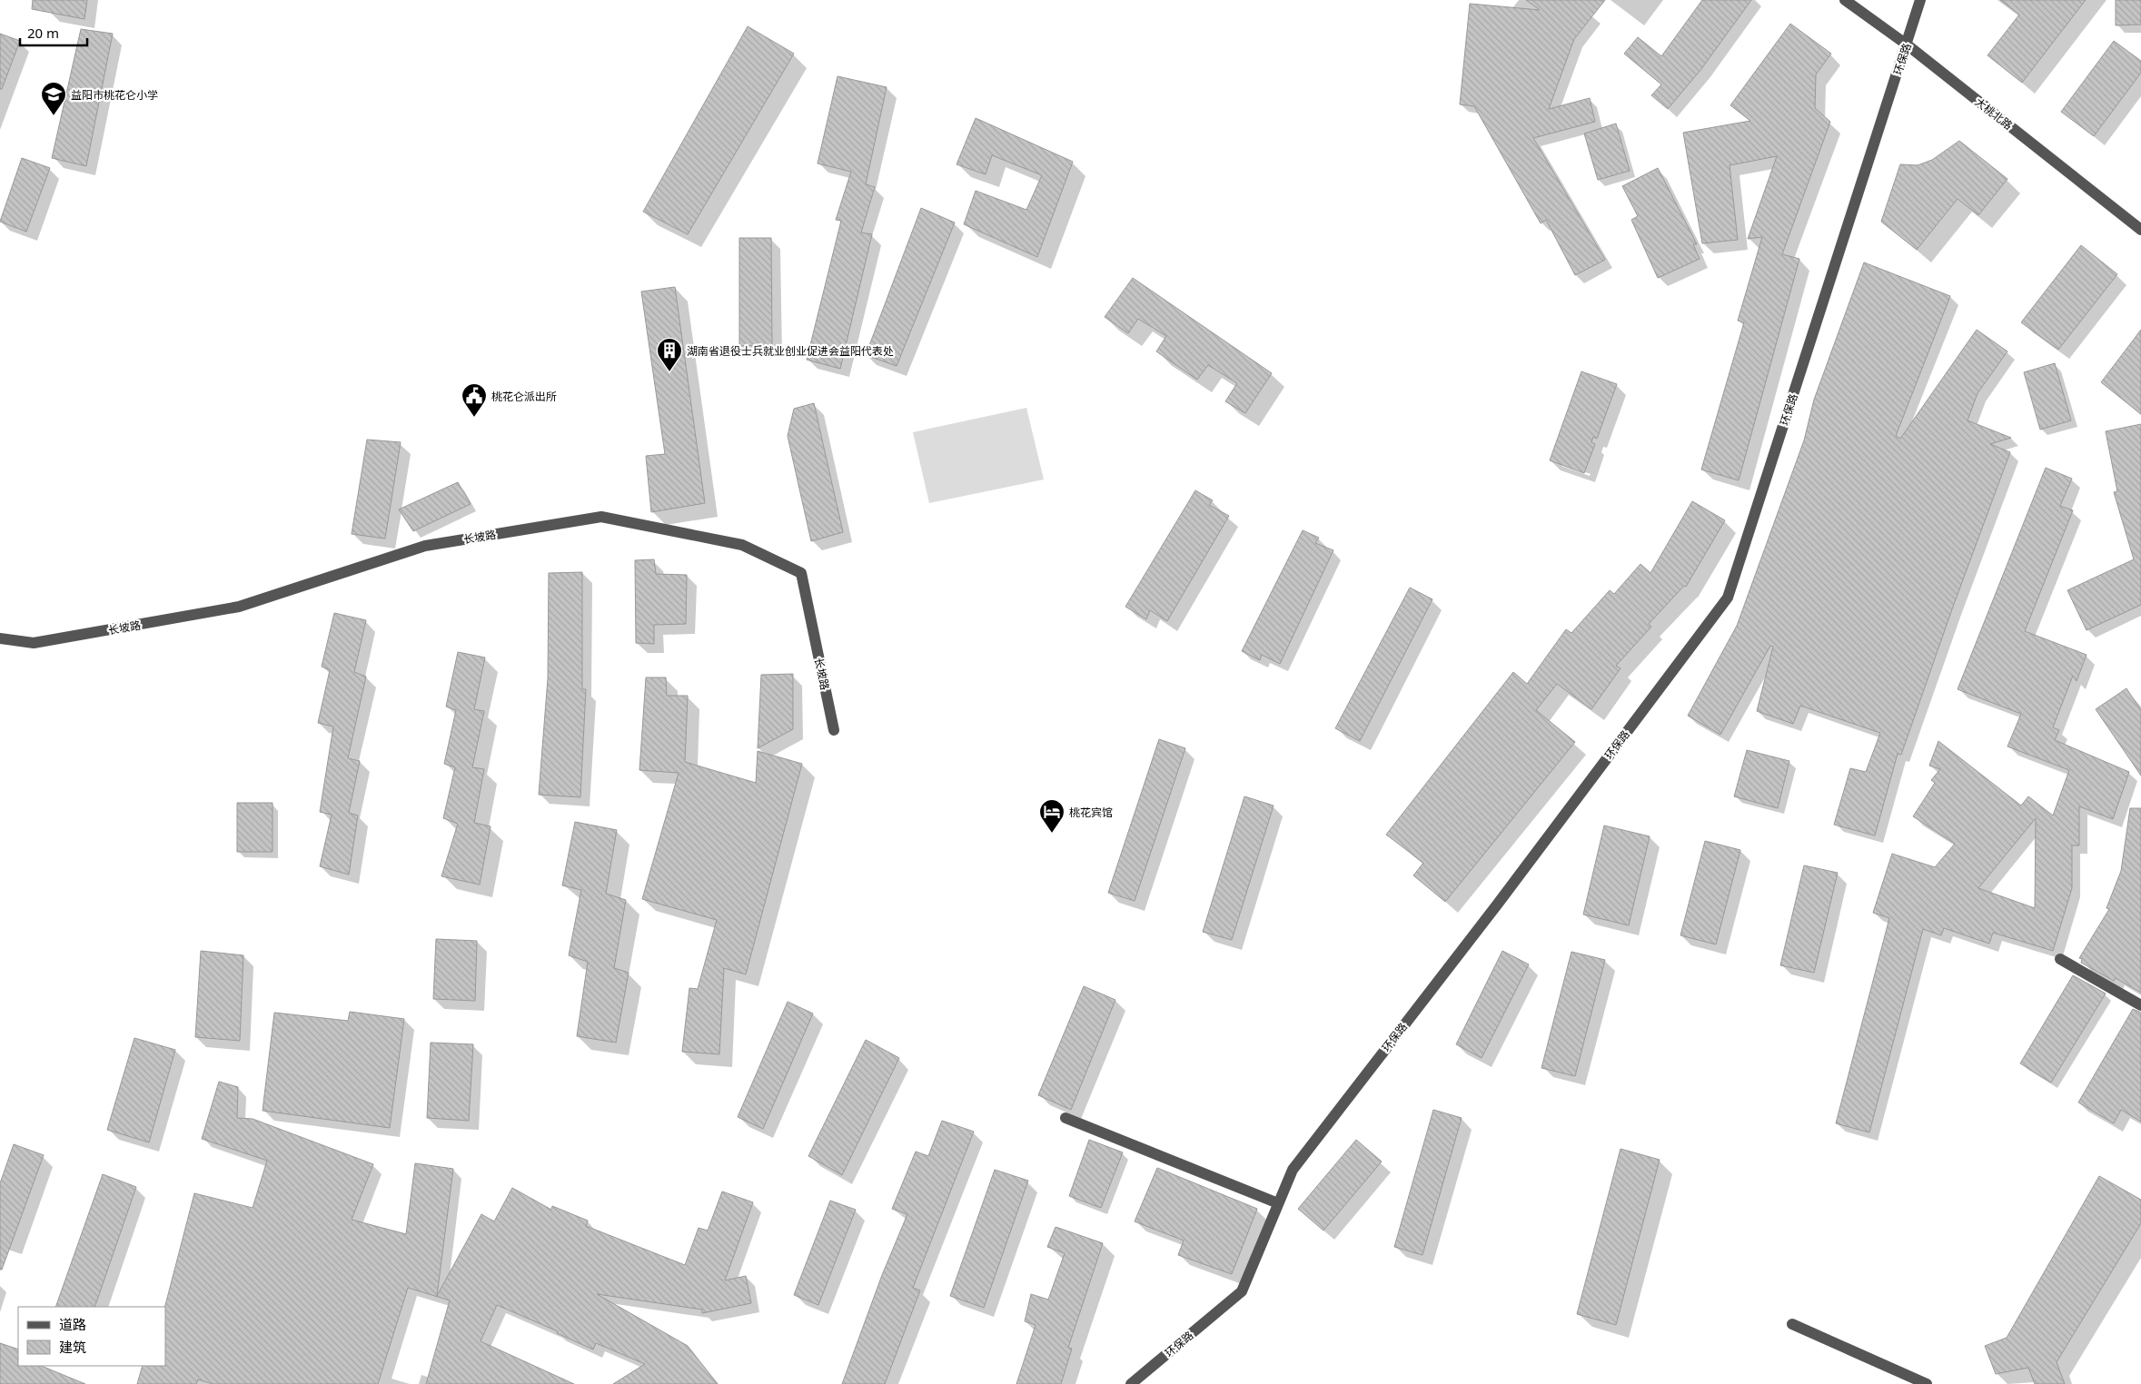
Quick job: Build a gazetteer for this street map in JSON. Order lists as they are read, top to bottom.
{
  "streets": {
    "street": ["环保路", "大桃北路", "长坡路"]
  },
  "crossings": [
    ["环保路", "大桃北路"]
  ],
  "places": {
    "school or university": ["益阳市桃花仑小学"],
    "building": ["湖南省退役士兵就业创业促进会益阳代表处"],
    "public building": ["桃花仑派出所"],
    "hotel": ["桃花宾馆"]
  },
  "legend": ["道路", "建筑"],
  "scale_bar": "20 m"
}
